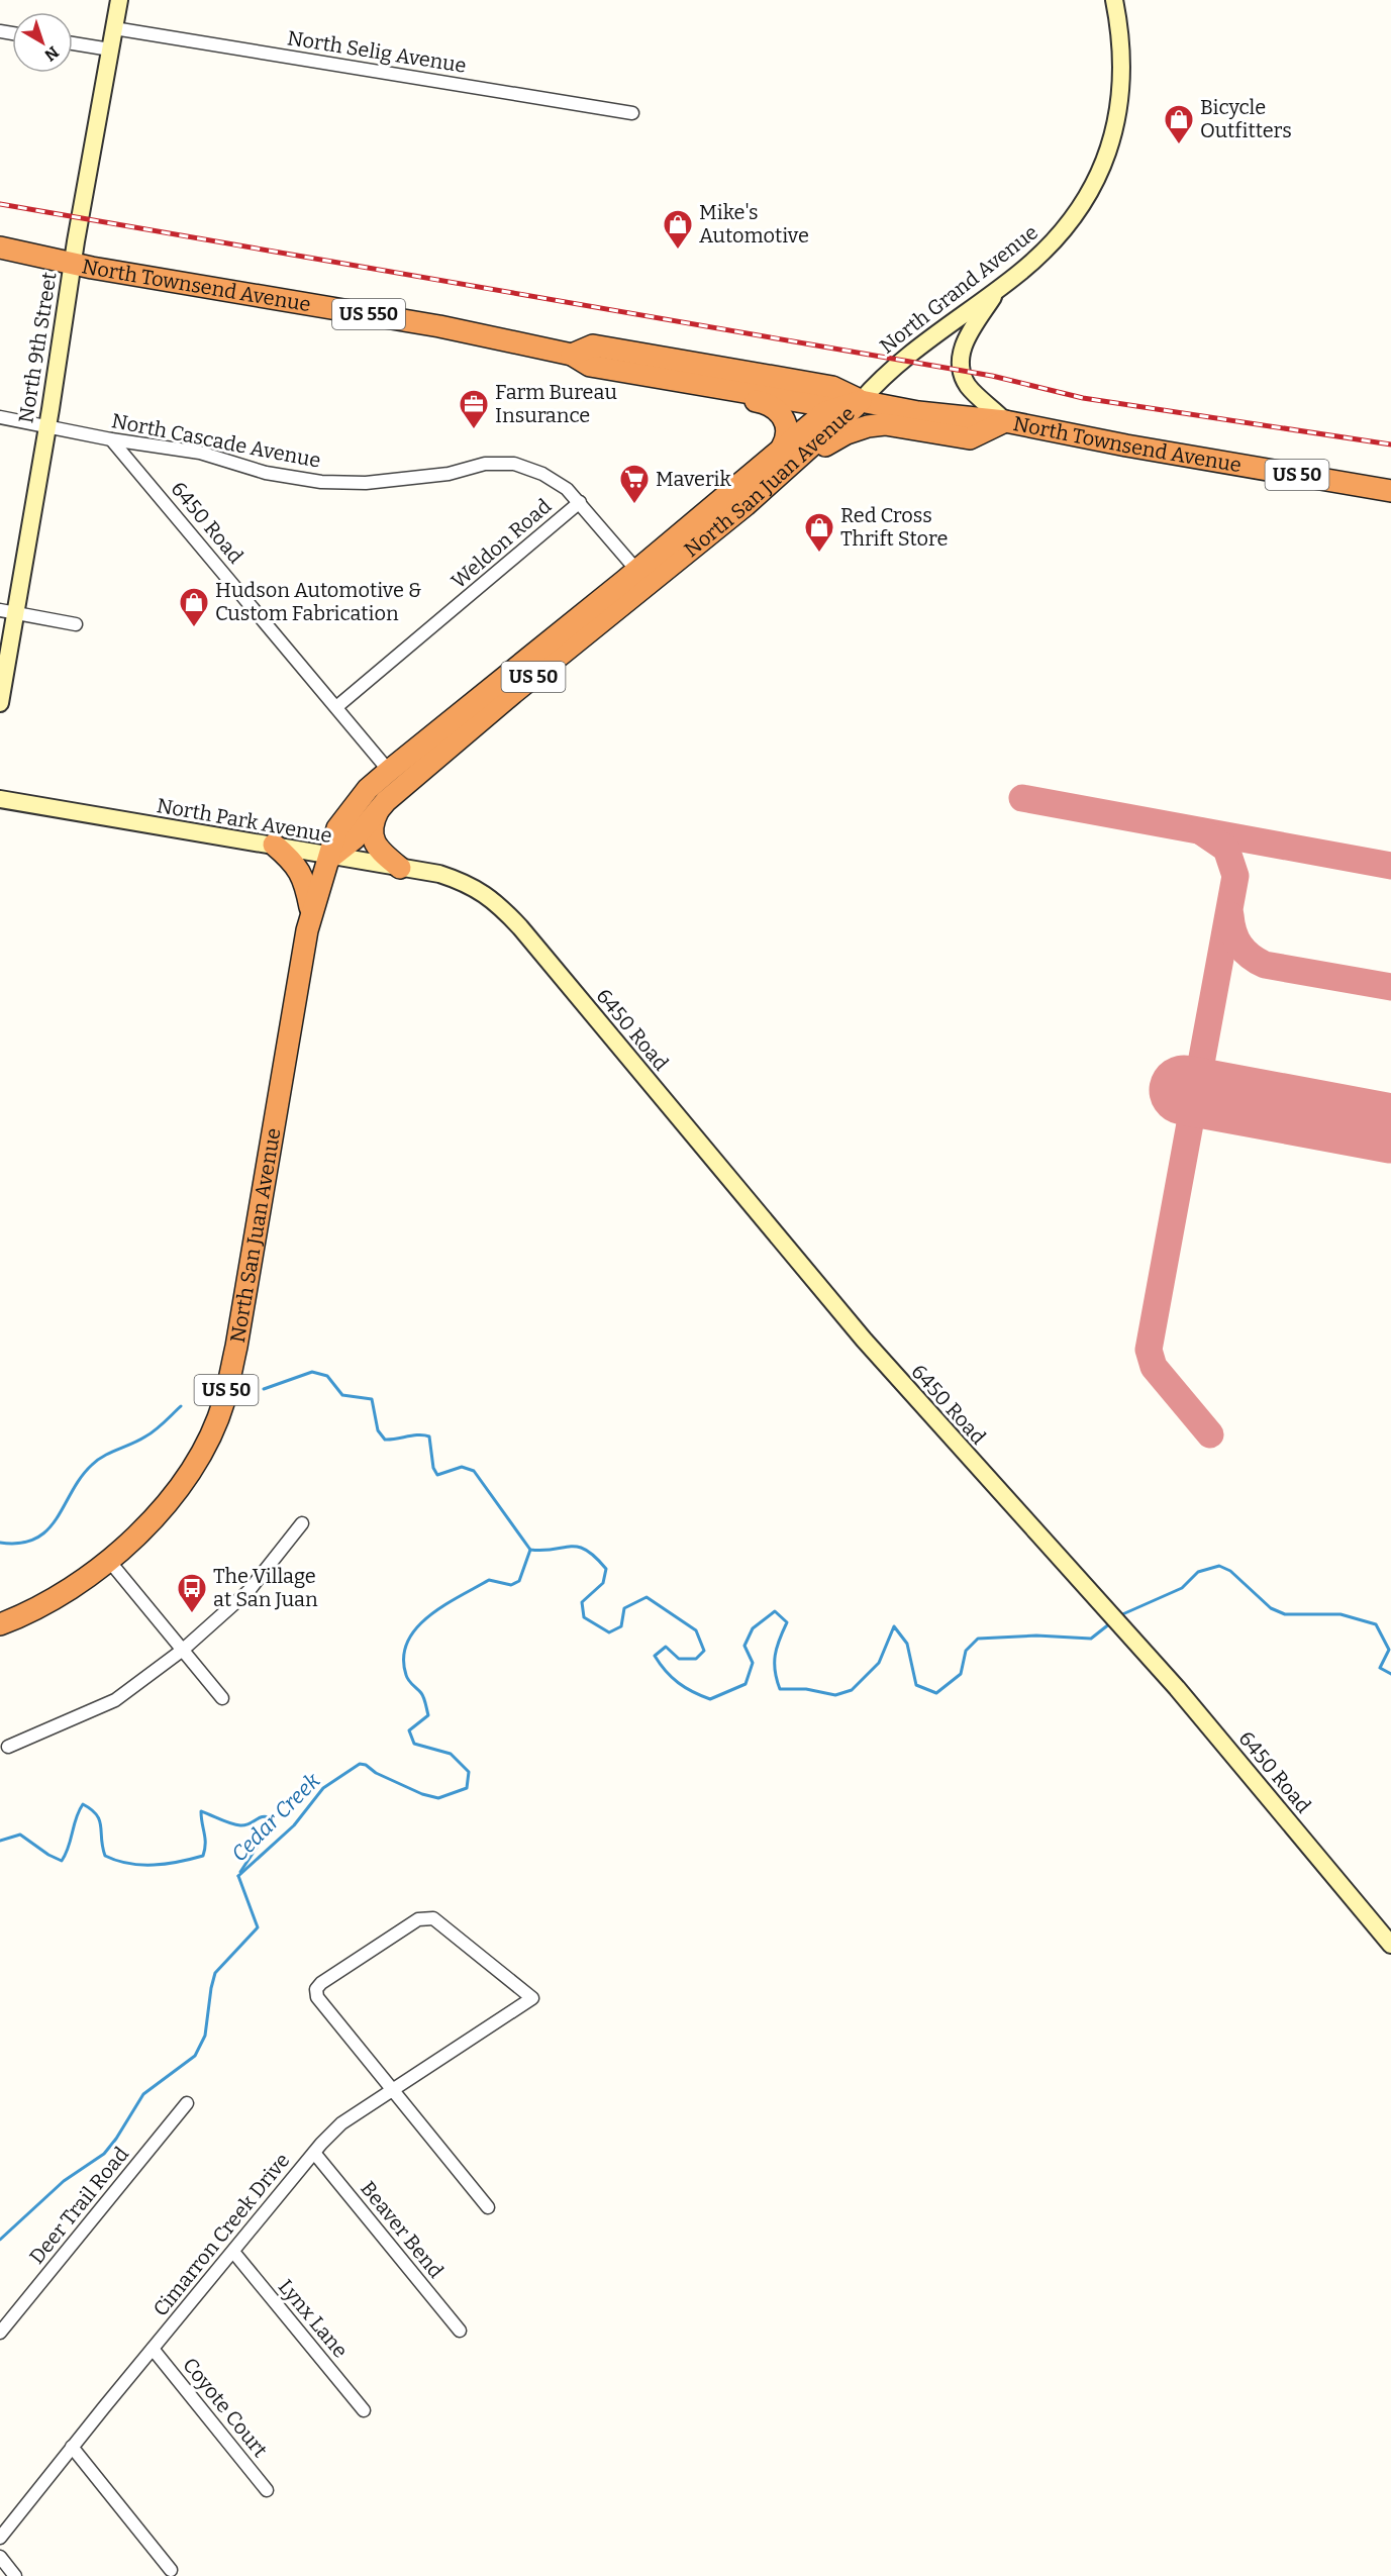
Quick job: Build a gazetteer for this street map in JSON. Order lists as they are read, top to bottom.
{
  "streets": {
    "highway": [
      "North Townsend Avenue",
      "US 550",
      "US 50",
      "North San Juan Avenue"
    ],
    "street": [
      "North Selig Avenue",
      "North Grand Avenue",
      "North 9th Street",
      "North Cascade Avenue",
      "6450 Road",
      "Weldon Road",
      "North Park Avenue",
      "Deer Trail Road",
      "Beaver Bend",
      "Cimarron Creek Drive",
      "Lynx Lane",
      "Coyote Court"
    ]
  },
  "crossings": [
    ["North Selig Avenue", "North 9th Street"],
    ["North Townsend Avenue", "North Grand Avenue"],
    ["North Townsend Avenue", "North 9th Street"],
    ["North Townsend Avenue", "US 50"],
    ["North Townsend Avenue", "North San Juan Avenue"],
    ["North Grand Avenue", "North San Juan Avenue"],
    ["North 9th Street", "North Cascade Avenue"],
    ["North Cascade Avenue", "North San Juan Avenue"],
    ["North Cascade Avenue", "6450 Road"],
    ["North Cascade Avenue", "Weldon Road"],
    ["US 50", "North San Juan Avenue"],
    ["North San Juan Avenue", "6450 Road"],
    ["North San Juan Avenue", "North Park Avenue"],
    ["6450 Road", "Weldon Road"],
    ["6450 Road", "North Park Avenue"],
    ["Beaver Bend", "Cimarron Creek Drive"],
    ["Cimarron Creek Drive", "Lynx Lane"],
    ["Cimarron Creek Drive", "Coyote Court"]
  ],
  "water": ["Cedar Creek"],
  "places": {
    "shop": [
      "Bicycle Outfitters",
      "Mike's Automotive",
      "Red Cross Thrift Store",
      "Hudson Automotive & Custom Fabrication"
    ],
    "office": ["Farm Bureau Insurance"],
    "supermarket": ["Maverik"],
    "bus stop": ["The Village at San Juan"]
  },
  "north": "bottom right"
}
